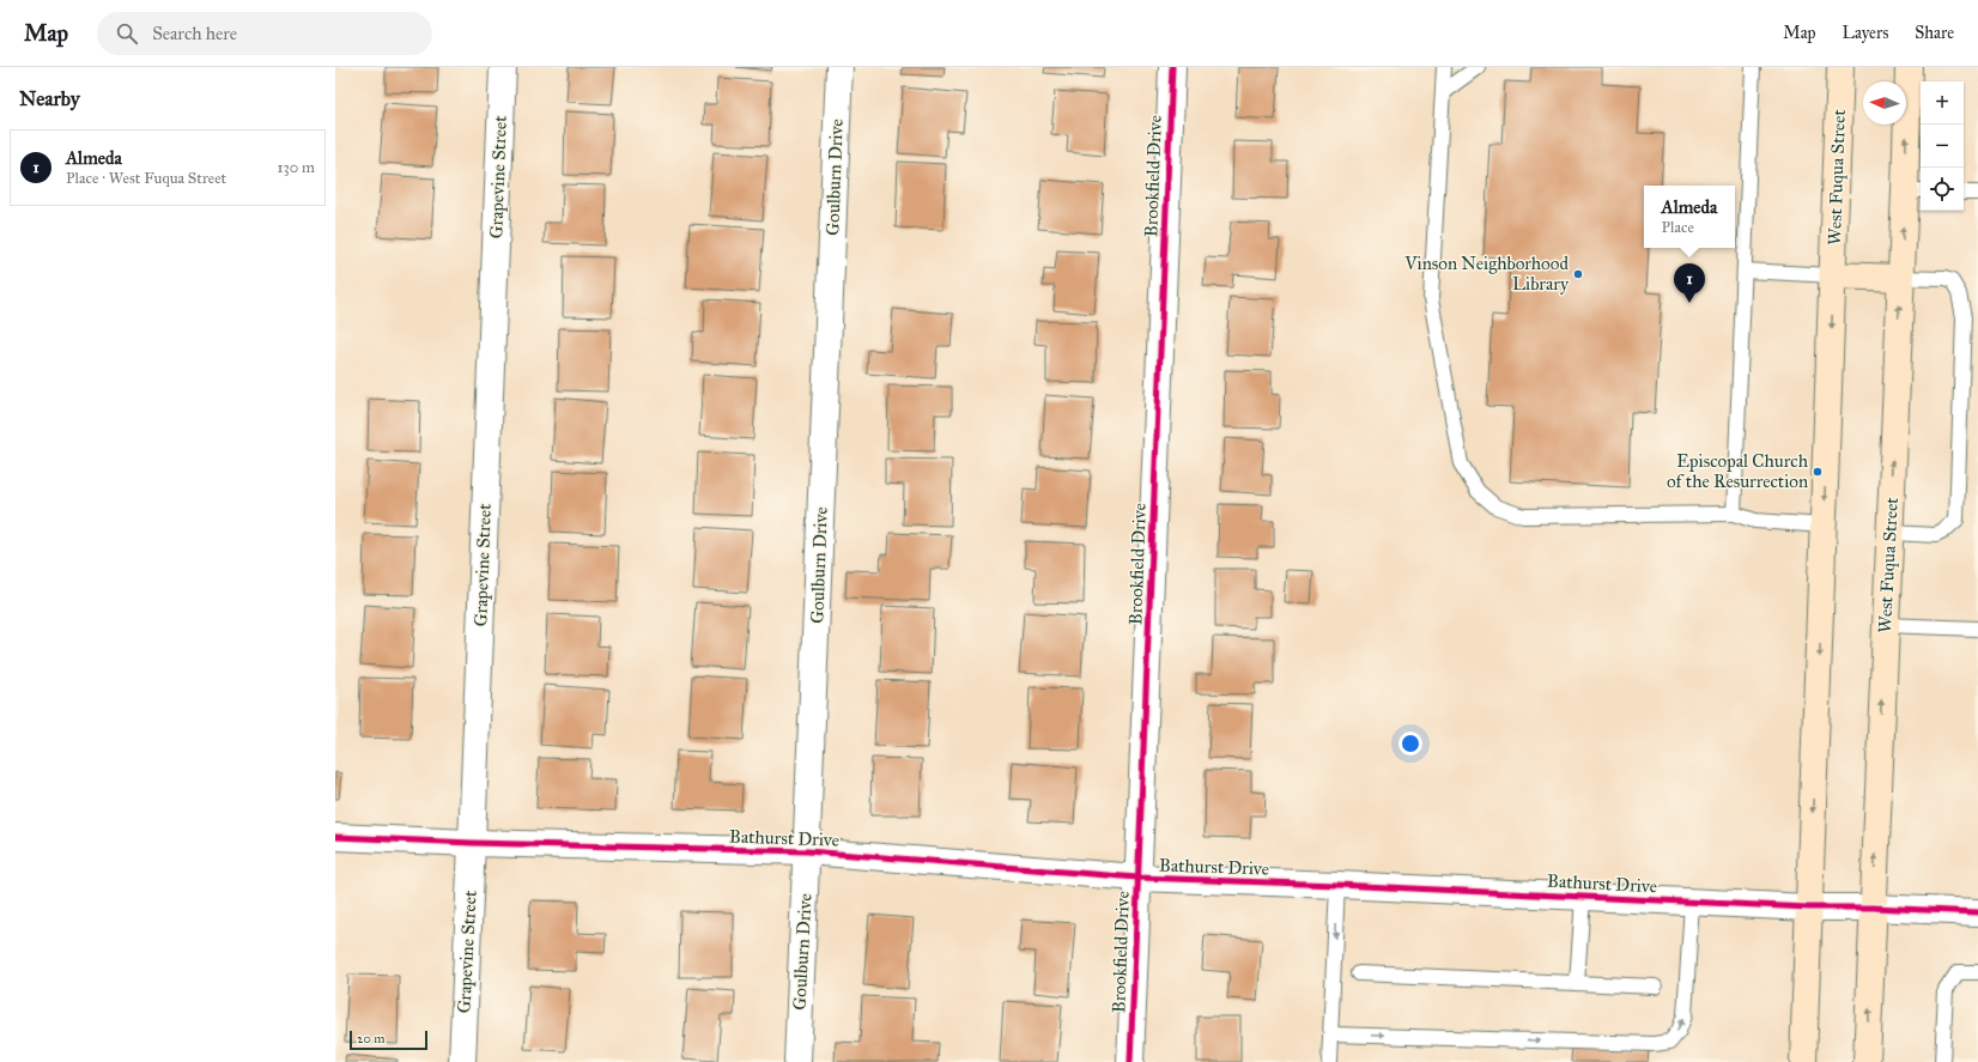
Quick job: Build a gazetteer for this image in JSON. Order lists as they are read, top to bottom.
{
  "streets": {
    "main road": ["West Fuqua Street"],
    "street": [
      "Brookfield Drive",
      "Grapevine Street",
      "Goulburn Drive",
      "Bathurst Drive"
    ]
  },
  "crossings": [
    ["Brookfield Drive", "Bathurst Drive"],
    ["Grapevine Street", "Bathurst Drive"],
    ["Goulburn Drive", "Bathurst Drive"],
    ["West Fuqua Street", "Bathurst Drive"]
  ],
  "places": ["Vinson Neighborhood Library", "Episcopal Church of the Resurrection"],
  "scale_bar": "20 m",
  "north": "left",
  "page": {
    "header": "Map",
    "search": "Search here",
    "nav": ["Map", "Layers", "Share"],
    "heading": "Nearby",
    "map_buttons": ["+", "−"],
    "list": [
      {
        "mark": "1",
        "name": "Almeda",
        "note": "Place · West Fuqua Street",
        "value": "130 m"
      }
    ],
    "popup": ["Almeda", "Place"],
    "pins": "1",
    "scale": "20 m"
  }
}
